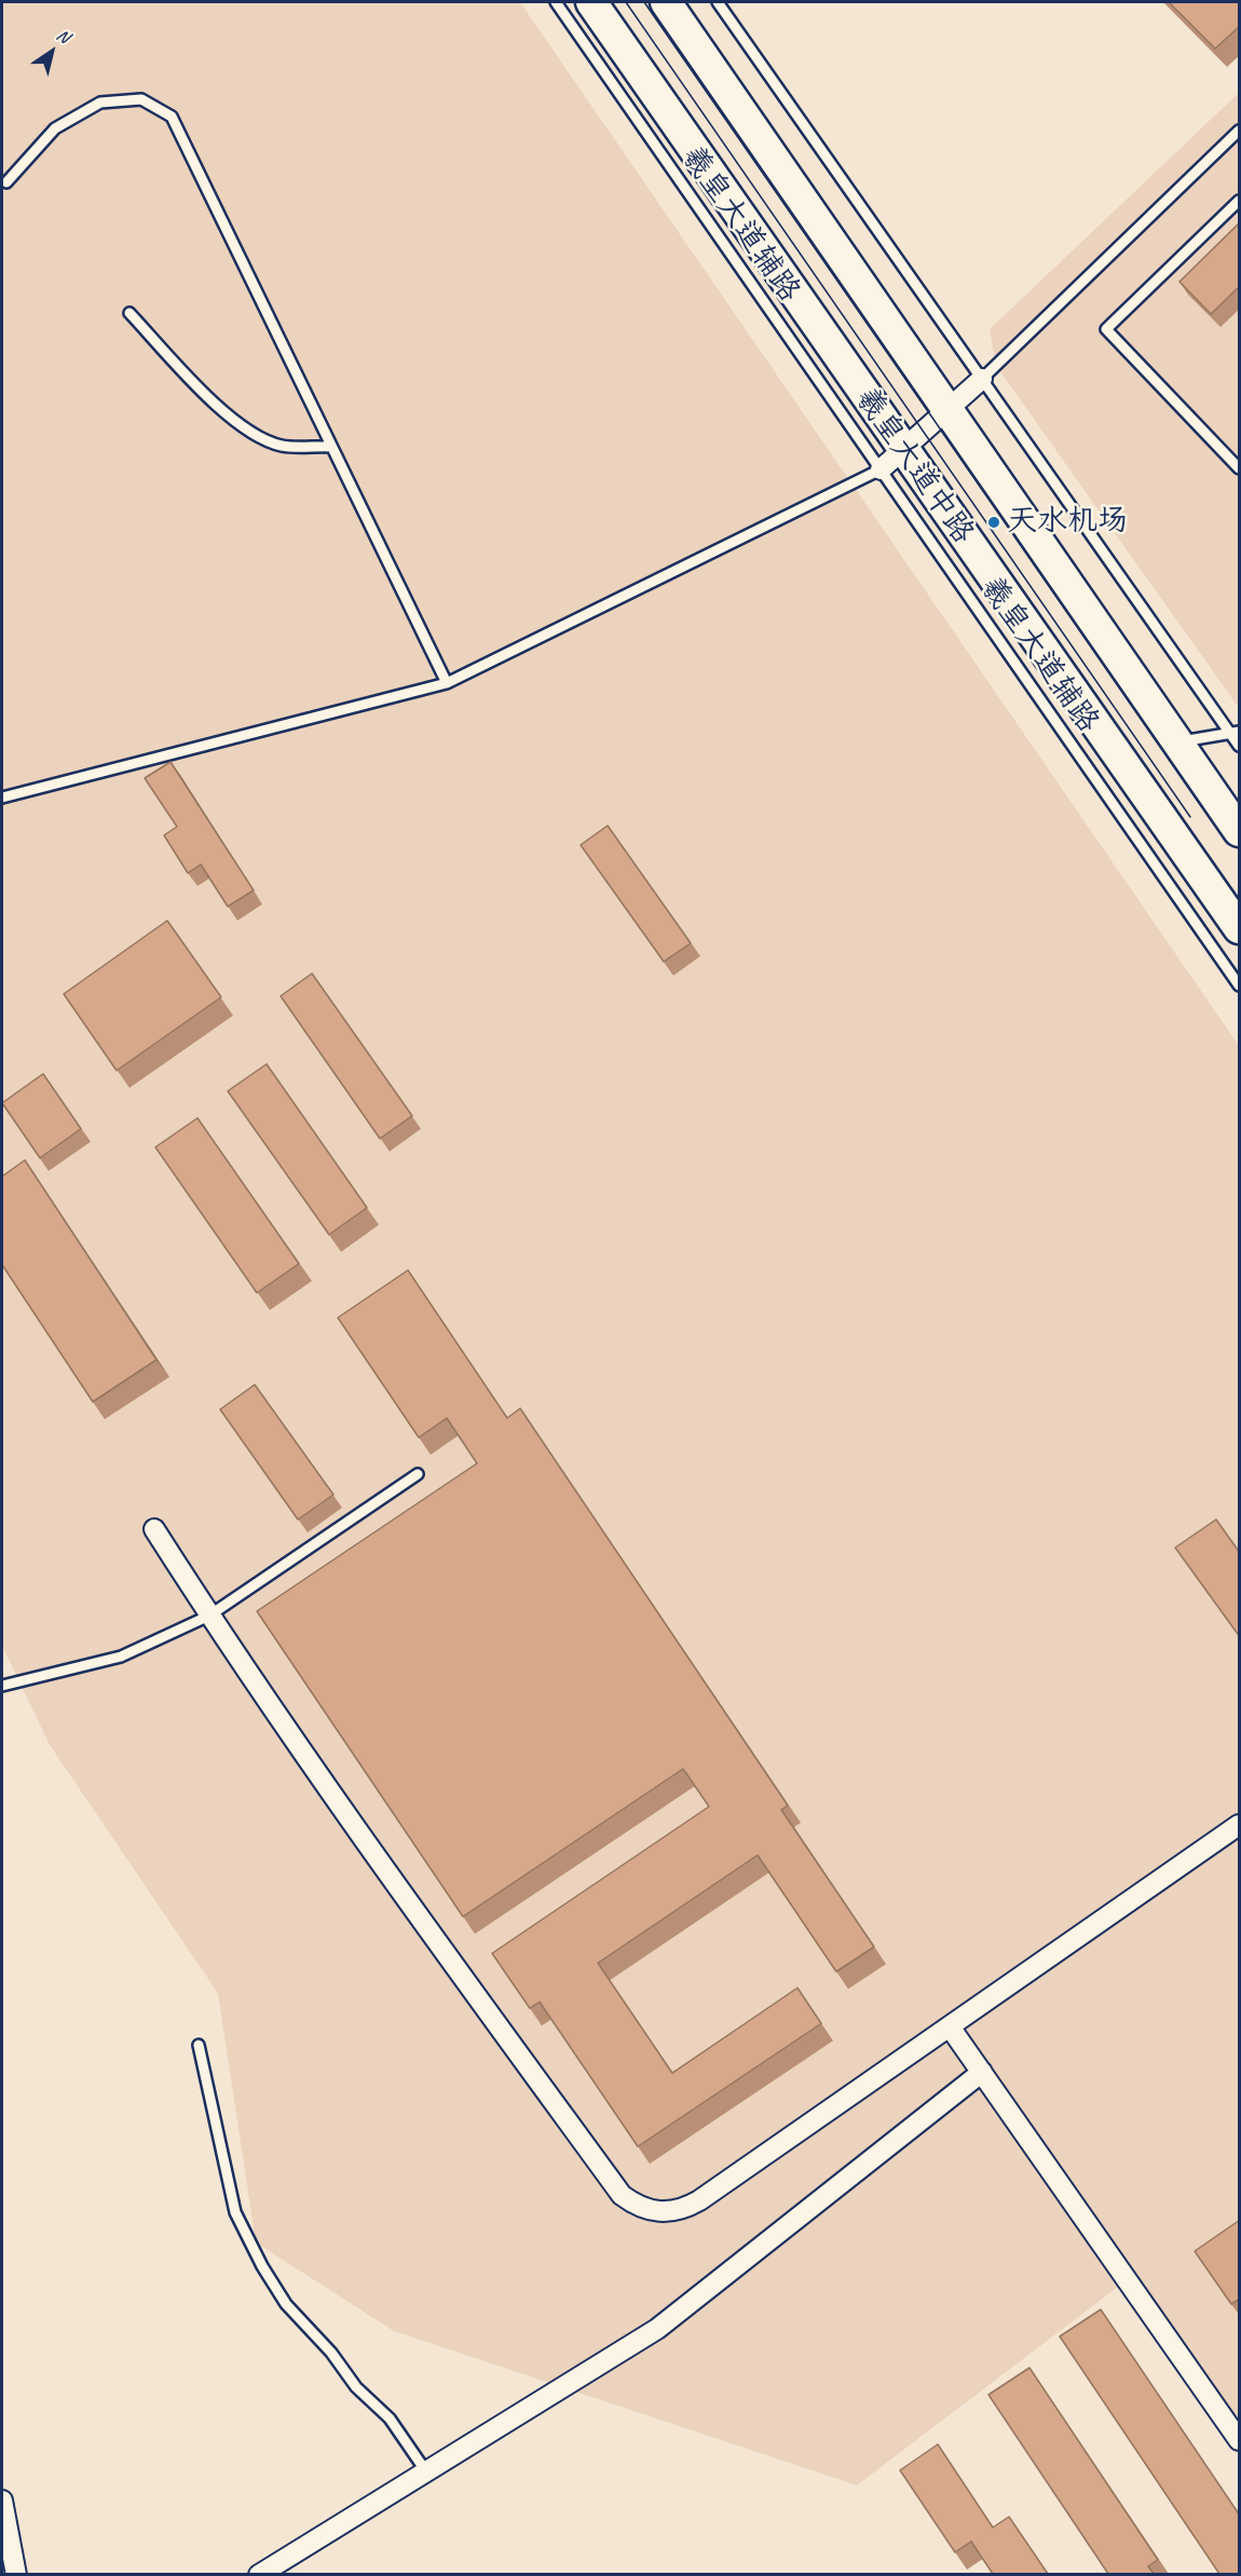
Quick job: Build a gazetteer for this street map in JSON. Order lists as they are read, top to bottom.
{
  "streets": {
    "main road": ["羲皇大道中路"],
    "lane": ["羲皇大道辅路"]
  },
  "crossings": [
    ["羲皇大道辅路", "羲皇大道中路"]
  ],
  "places": ["天水机场"],
  "north": "top right"
}
